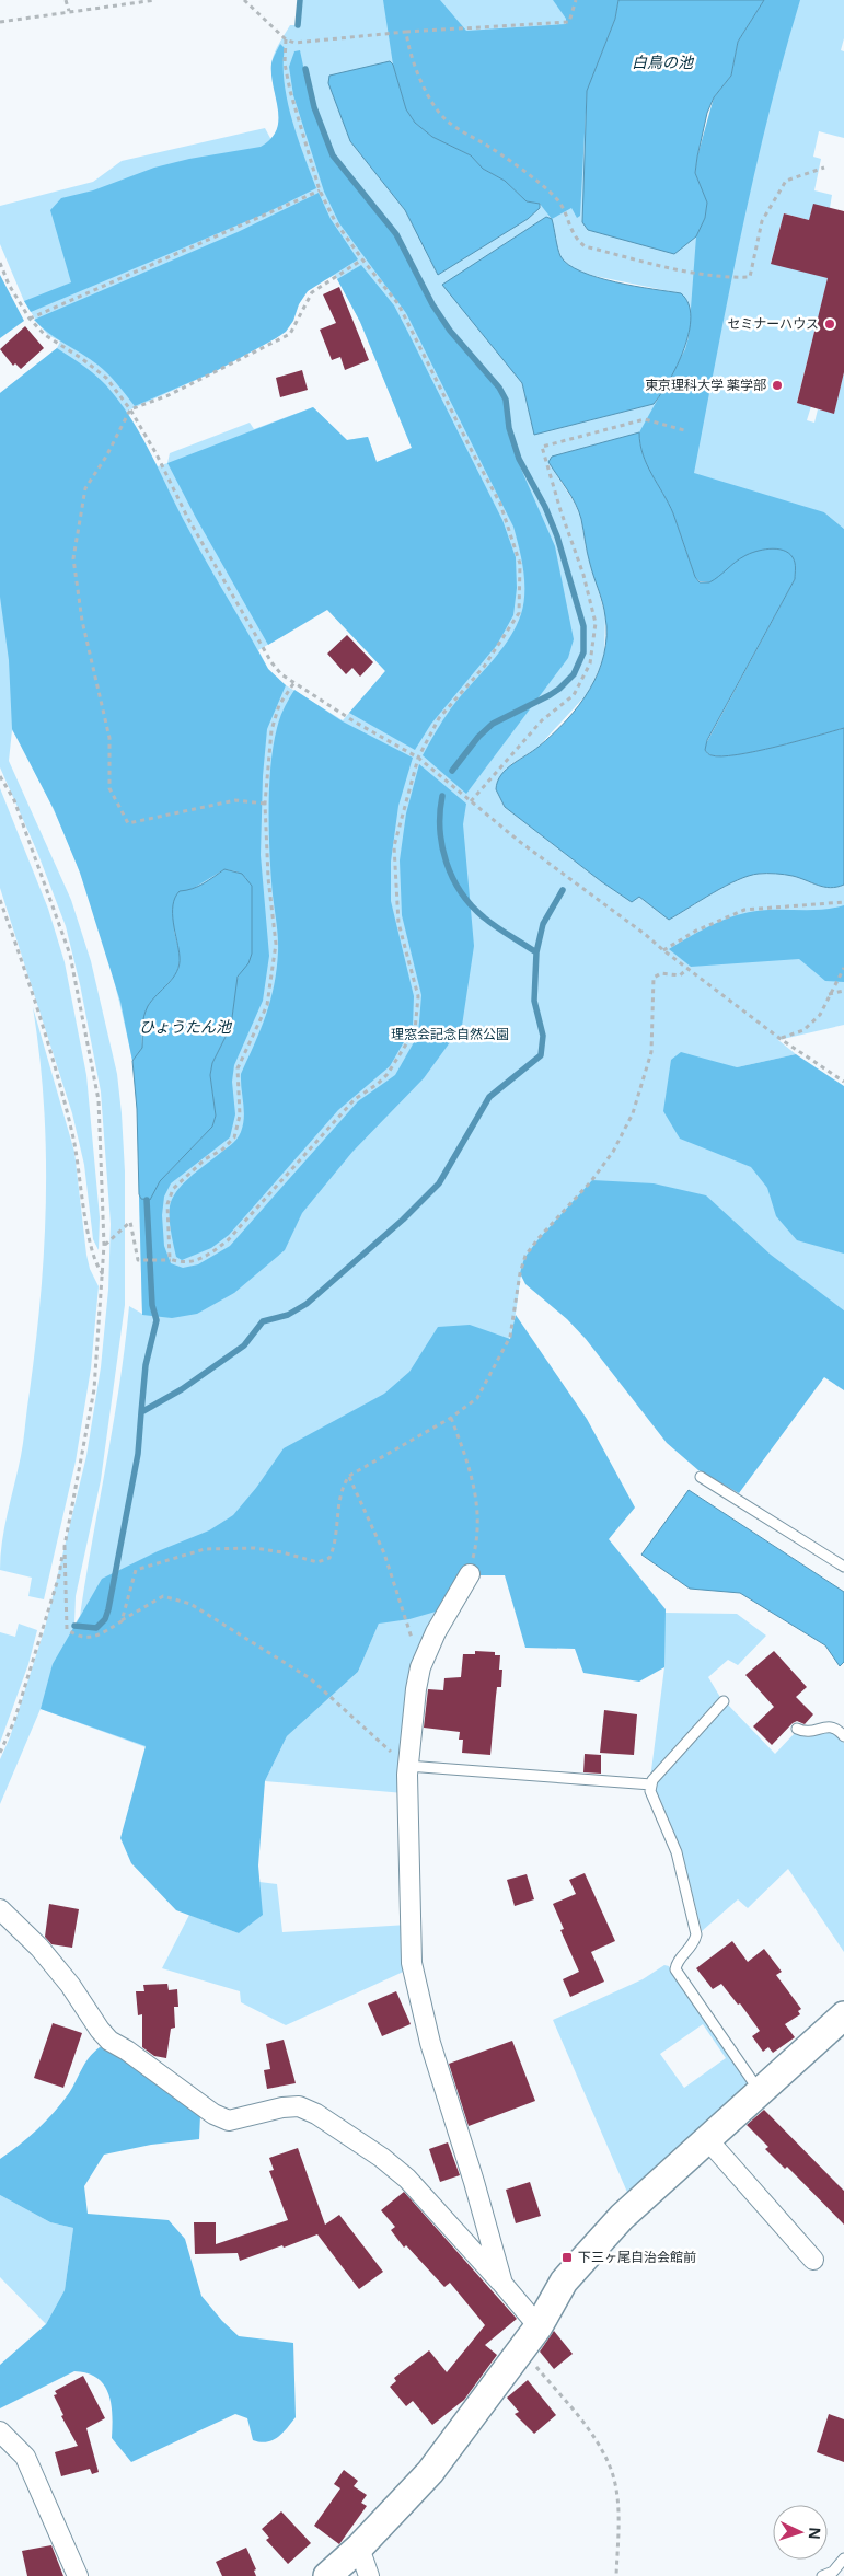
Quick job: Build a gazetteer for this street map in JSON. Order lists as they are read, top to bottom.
{
  "water": ["白鳥の池", "ひょうたん池"],
  "parks": ["理窓会記念自然公園"],
  "places": {
    "other": ["セミナーハウス", "東京理科大学 薬学部"],
    "transit": ["下三ヶ尾自治会館前"]
  },
  "north": "right"
}
